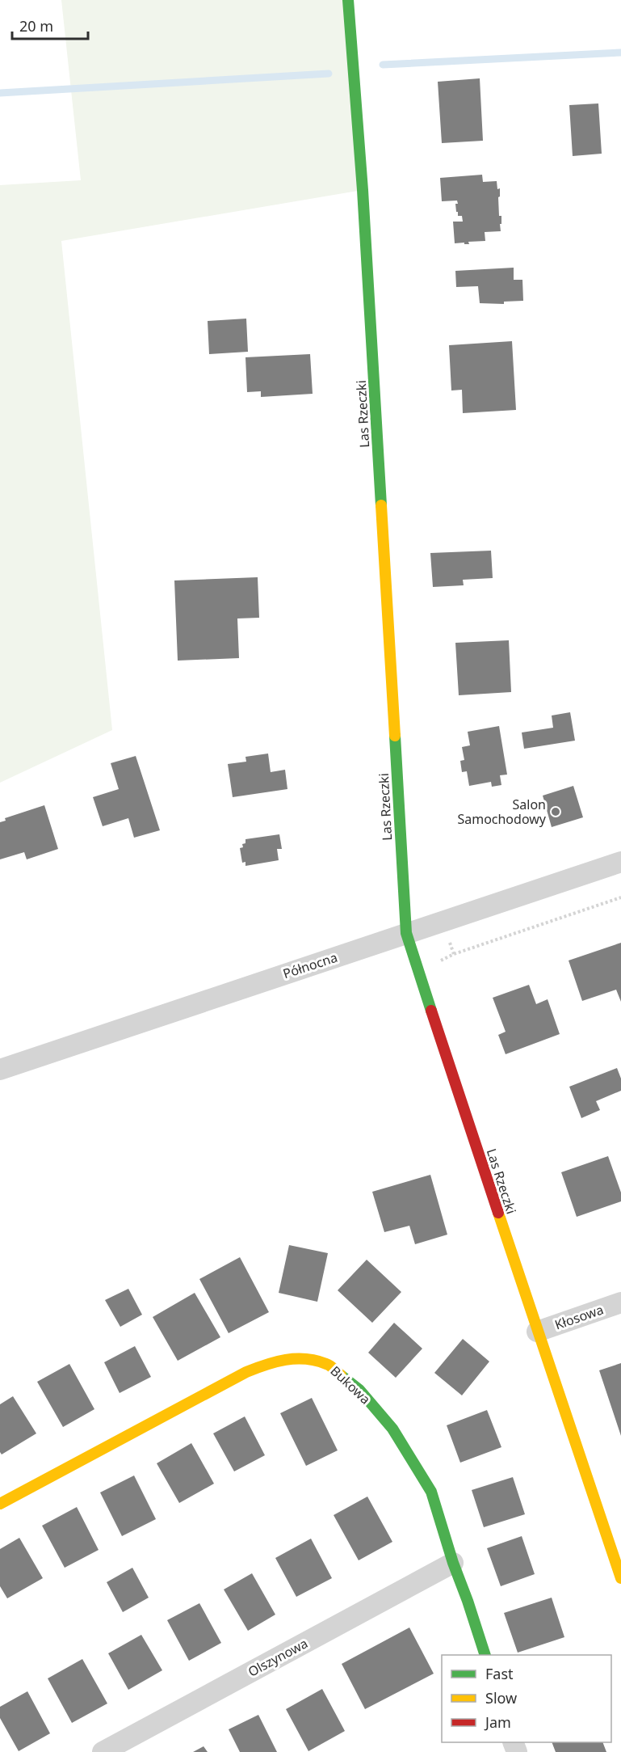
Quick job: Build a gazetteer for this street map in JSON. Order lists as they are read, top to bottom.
{
  "streets": {
    "street": [
      "Las Rzeczki",
      "Północna",
      "Kłosowa",
      "Bukowa",
      "Olszynowa"
    ]
  },
  "crossings": [
    ["Las Rzeczki", "Północna"],
    ["Las Rzeczki", "Kłosowa"],
    ["Bukowa", "Olszynowa"]
  ],
  "places": ["Salon Samochodowy"],
  "legend": ["Fast", "Slow", "Jam"],
  "scale_bar": "20 m"
}
